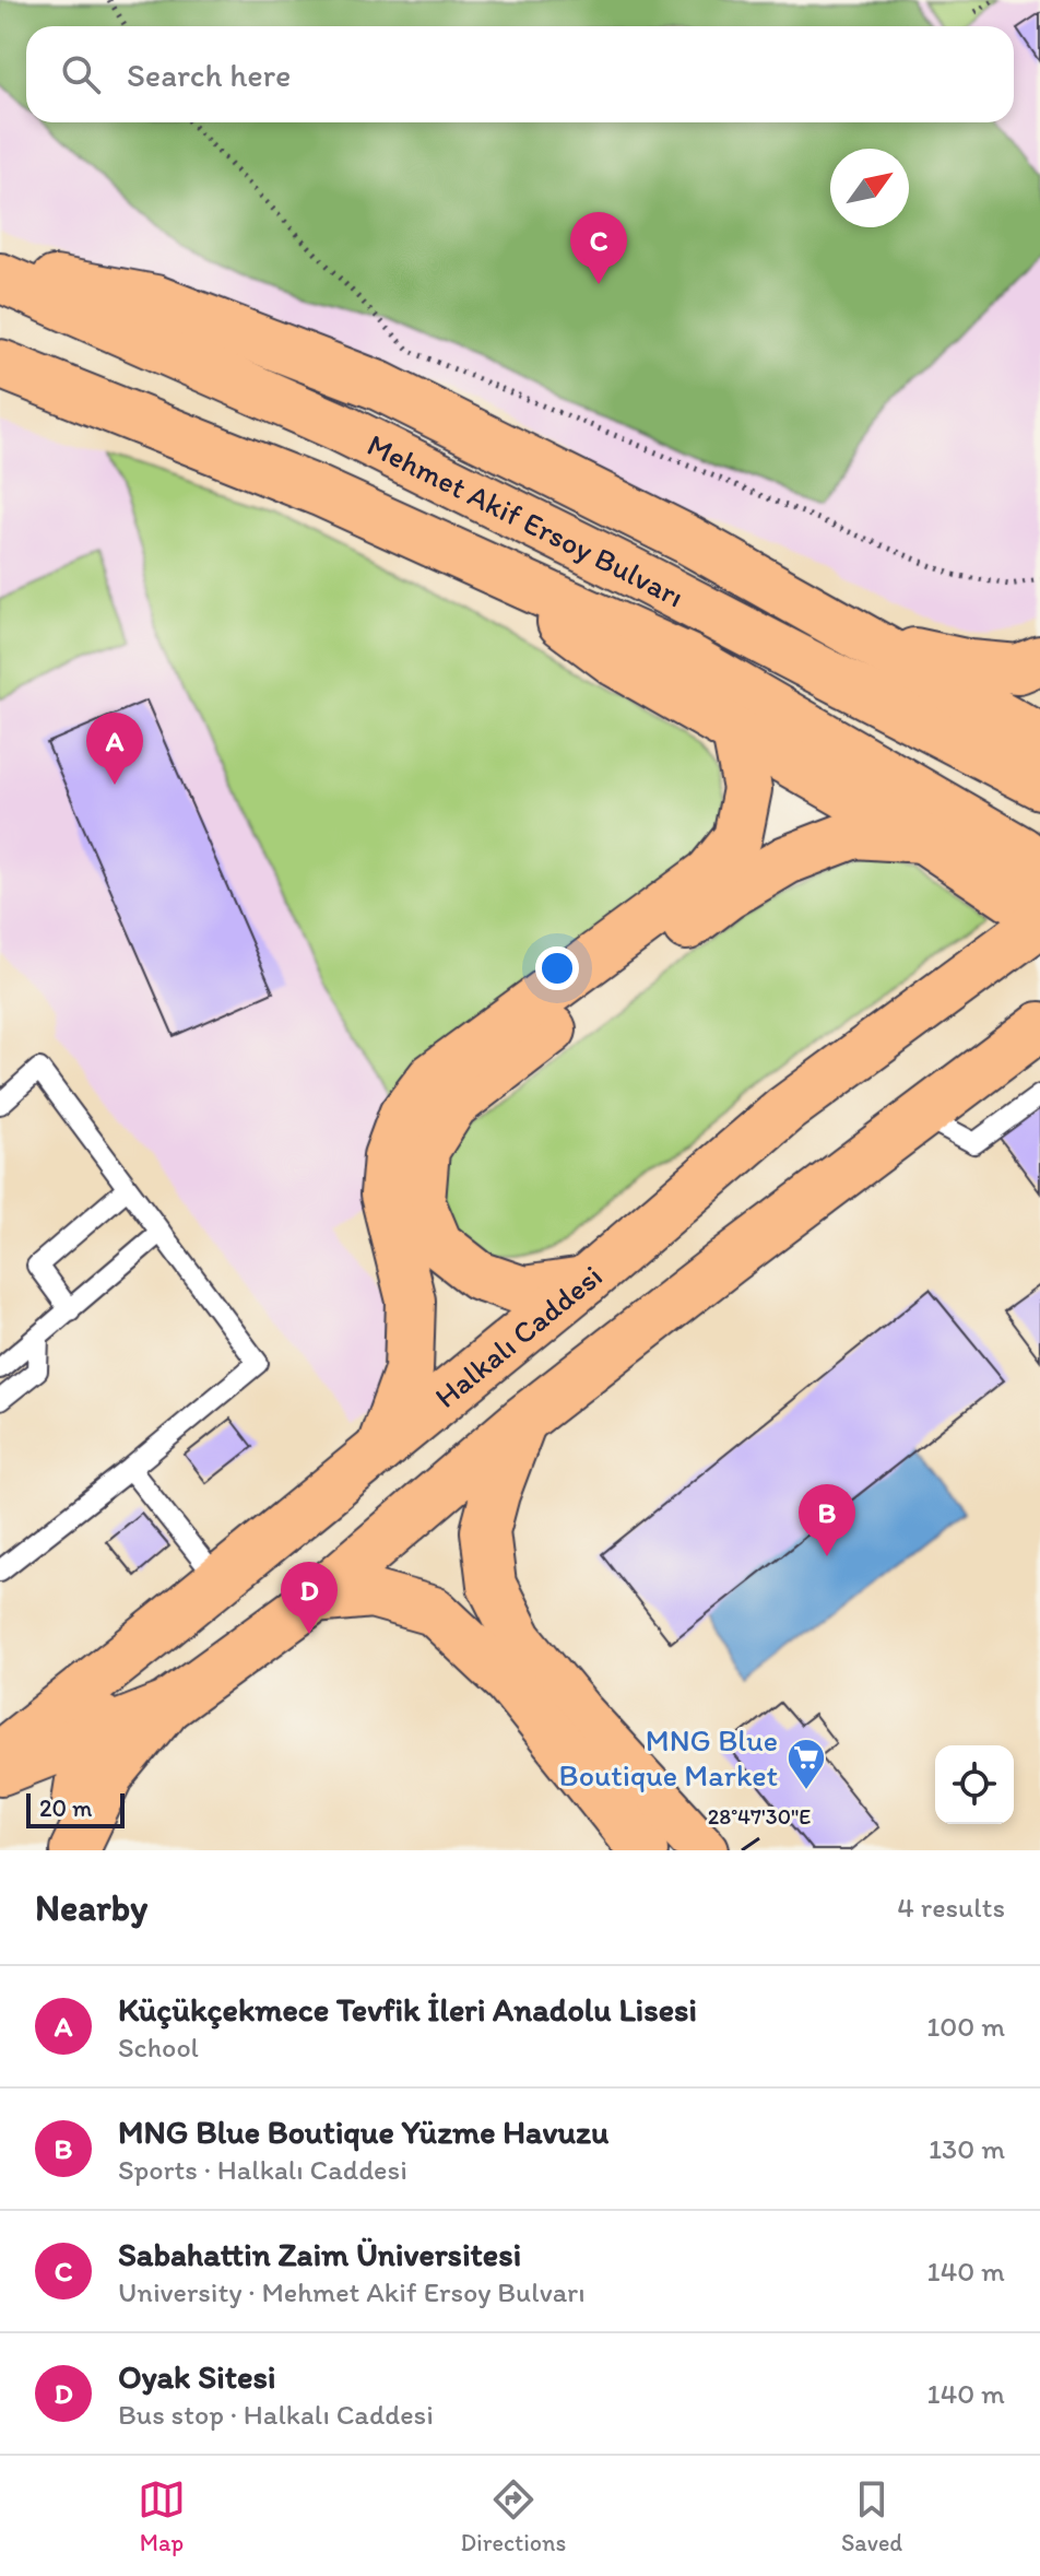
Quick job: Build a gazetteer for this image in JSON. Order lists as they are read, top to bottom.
{
  "streets": {
    "main road": ["Mehmet Akif Ersoy Bulvarı", "Halkalı Caddesi"]
  },
  "places": {
    "supermarket": ["MNG Blue Boutique Market"]
  },
  "scale_bar": "20 m",
  "north": "top right",
  "page": {
    "search": "Search here",
    "pins": [
      "C",
      "A",
      "B",
      "D"
    ],
    "scale": "20 m",
    "heading": ["Nearby", "4 results"],
    "list": [
      {
        "mark": "A",
        "name": "Küçükçekmece Tevfik İleri Anadolu Lisesi",
        "note": "School",
        "value": "100 m"
      },
      {
        "mark": "B",
        "name": "MNG Blue Boutique Yüzme Havuzu",
        "note": "Sports · Halkalı Caddesi",
        "value": "130 m"
      },
      {
        "mark": "C",
        "name": "Sabahattin Zaim Üniversitesi",
        "note": "University · Mehmet Akif Ersoy Bulvarı",
        "value": "140 m"
      },
      {
        "mark": "D",
        "name": "Oyak Sitesi",
        "note": "Bus stop · Halkalı Caddesi",
        "value": "140 m"
      }
    ],
    "nav": ["Map", "Directions", "Saved"]
  },
  "coordinates": ["28°47'30\"E"]
}
